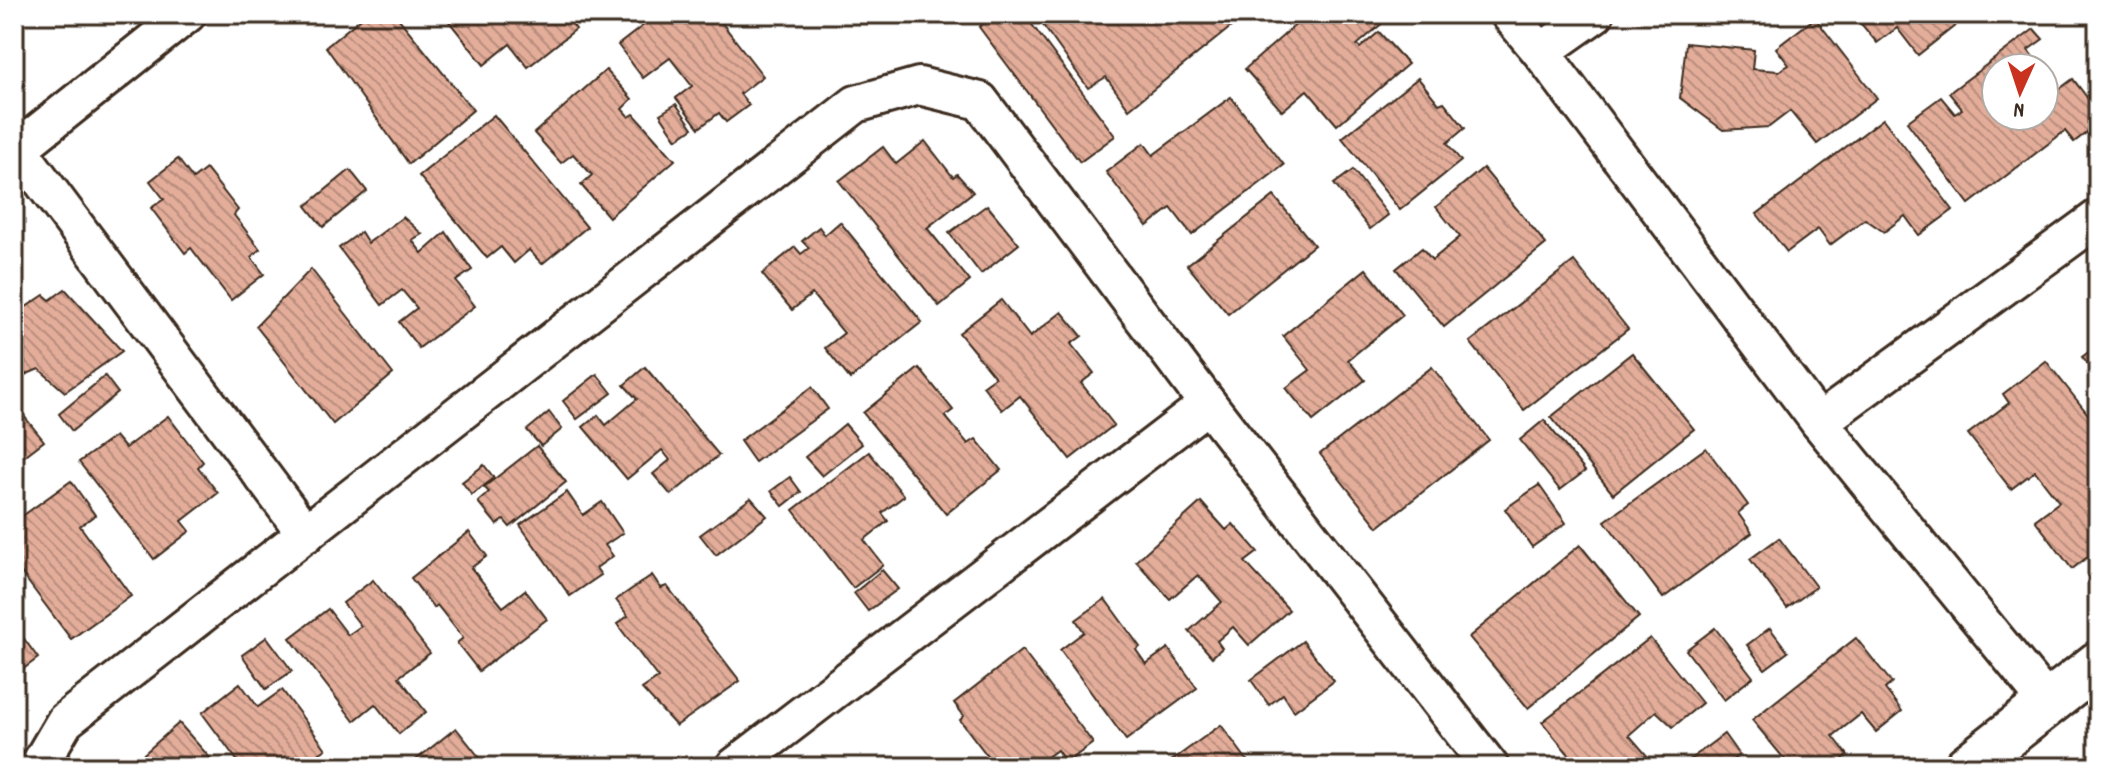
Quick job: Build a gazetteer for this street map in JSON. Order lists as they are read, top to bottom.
{
  "north": "bottom"
}
